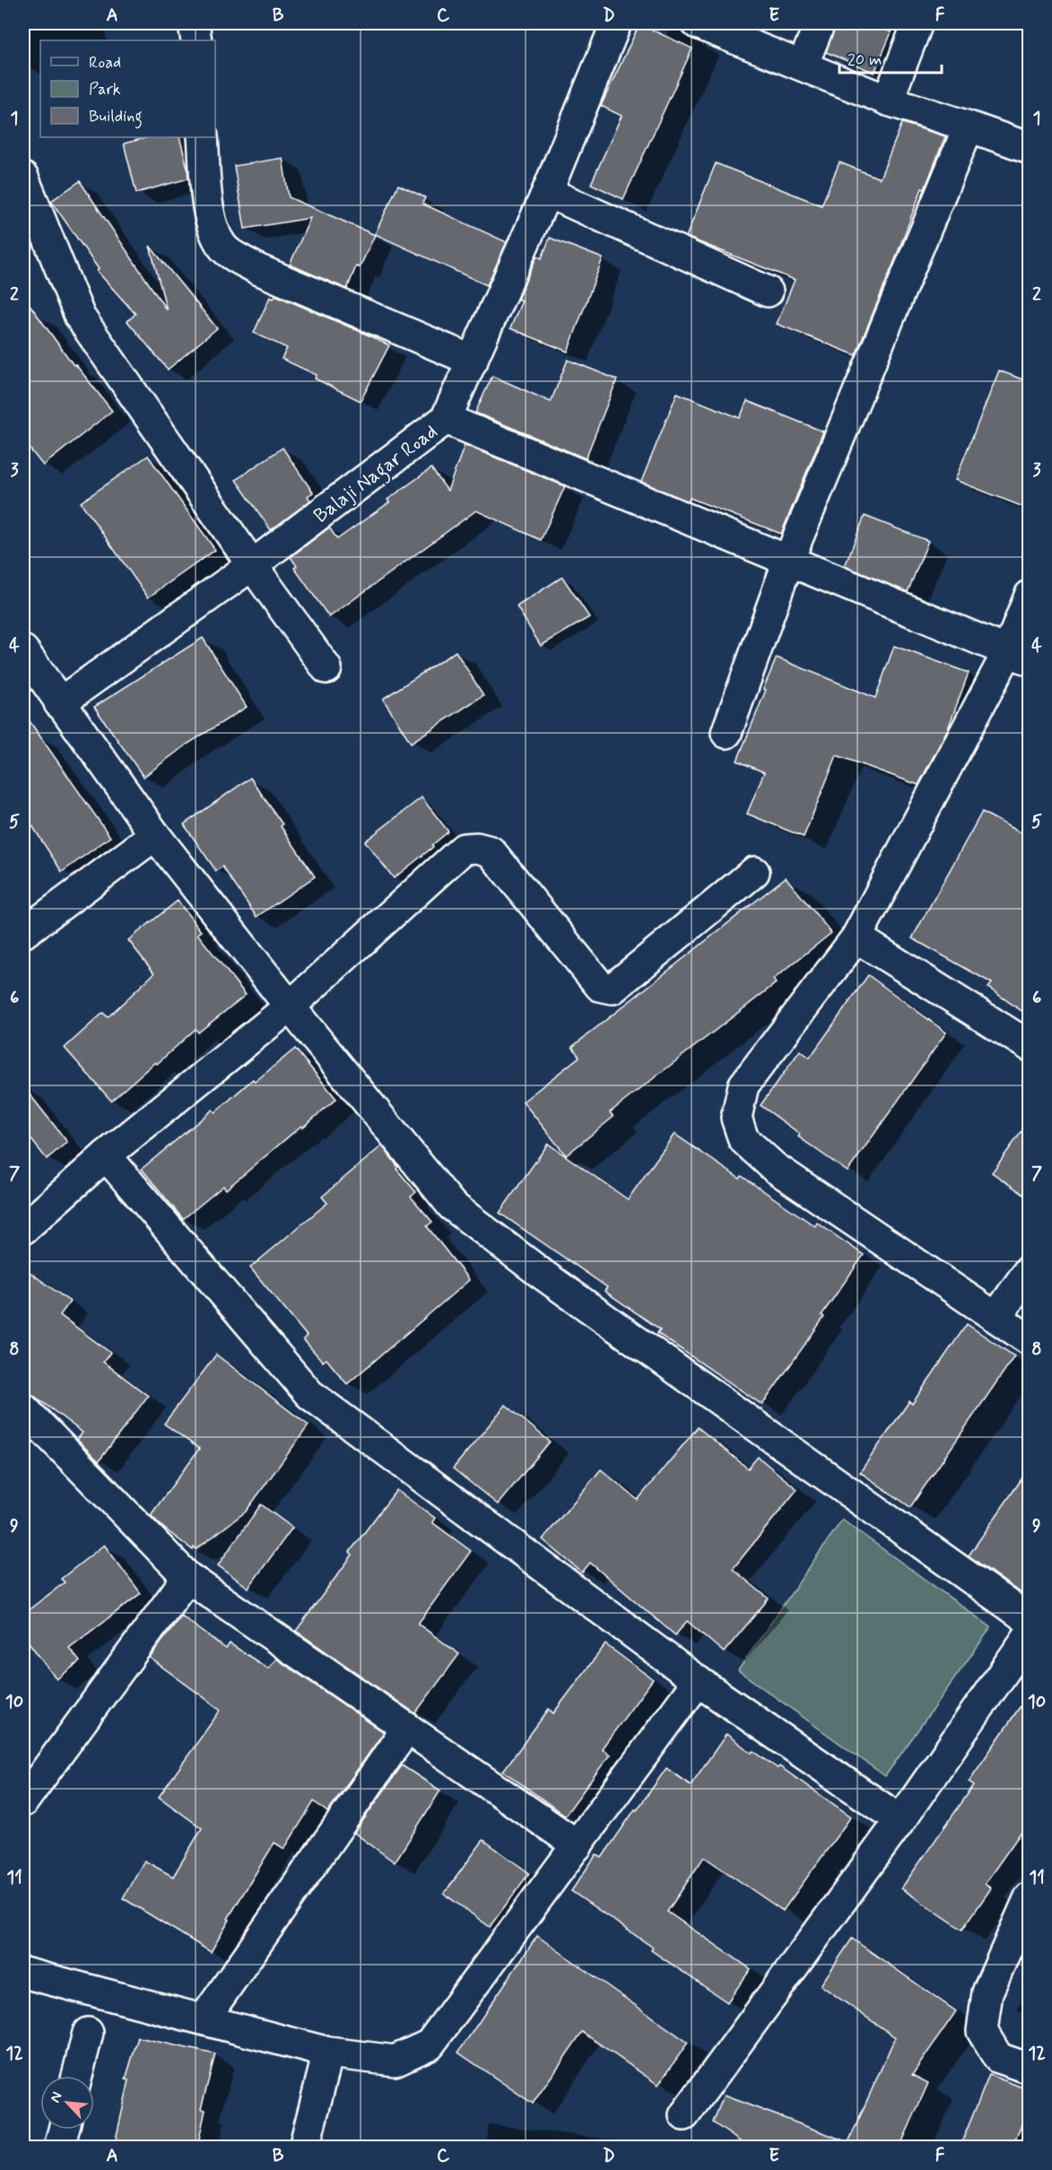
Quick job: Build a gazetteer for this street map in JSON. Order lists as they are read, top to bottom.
{
  "streets": {
    "street": ["Balaji Nagar Road"]
  },
  "legend": ["Road", "Park", "Building"],
  "scale_bar": "20 m",
  "north": "top left",
  "grid": {
    "columns": [
      "A",
      "B",
      "C",
      "D",
      "E",
      "F"
    ],
    "rows": [
      "1",
      "2",
      "3",
      "4",
      "5",
      "6",
      "7",
      "8",
      "9",
      "10",
      "11",
      "12"
    ]
  }
}
